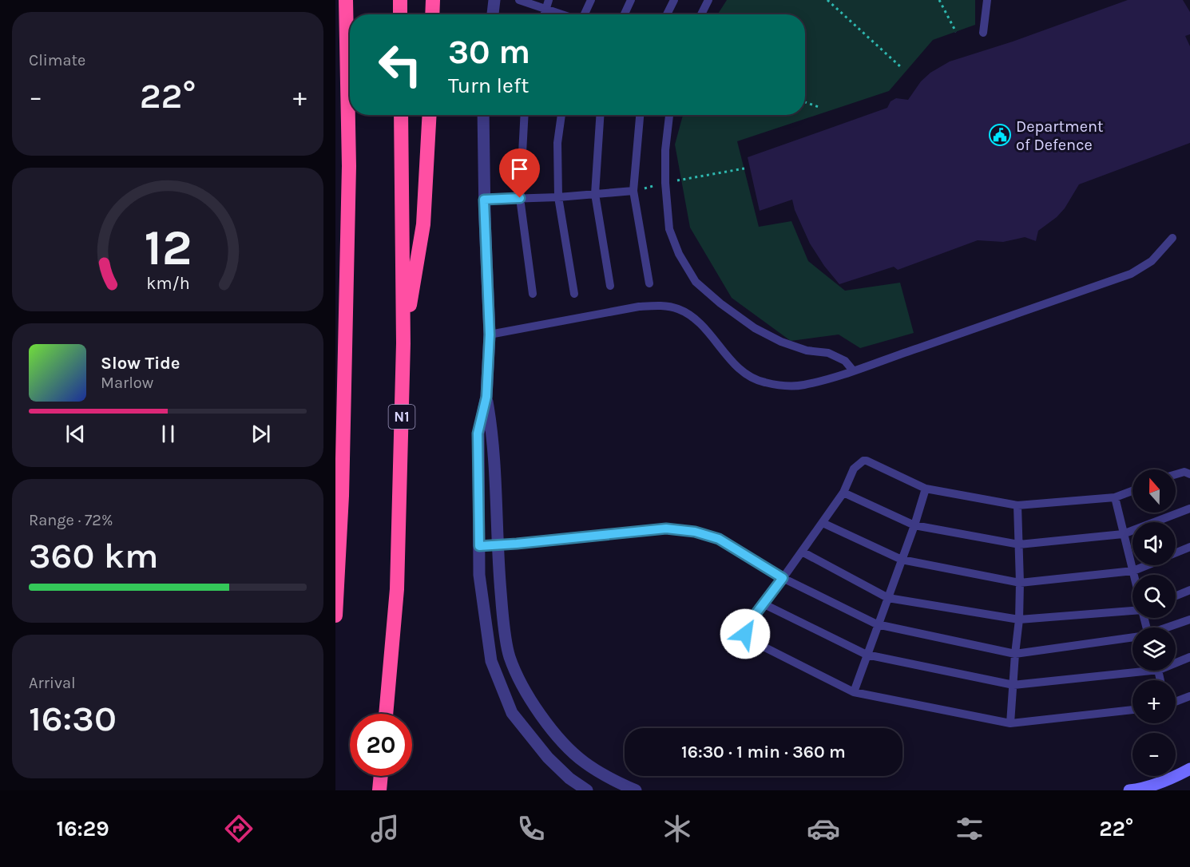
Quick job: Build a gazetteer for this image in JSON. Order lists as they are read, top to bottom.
{
  "streets": {
    "highway": ["N1"]
  },
  "places": {
    "public building": ["Department of Defence"]
  },
  "north": "top",
  "page": {
    "tile": [
      "Climate",
      ["Range · 72%", "360 km"],
      ["Arrival", "16:30"]
    ],
    "turn": ["30 m", "Turn left"],
    "heat": ["−", "22°", "+"],
    "song": ["Slow Tide", "Marlow"],
    "map_buttons": ["+", "−"],
    "limit": "20",
    "trip": "16:30 · 1 min · 360 m",
    "tabs": ["16:29", "22°"],
    "gauge": ["12", "km/h"]
  }
}
